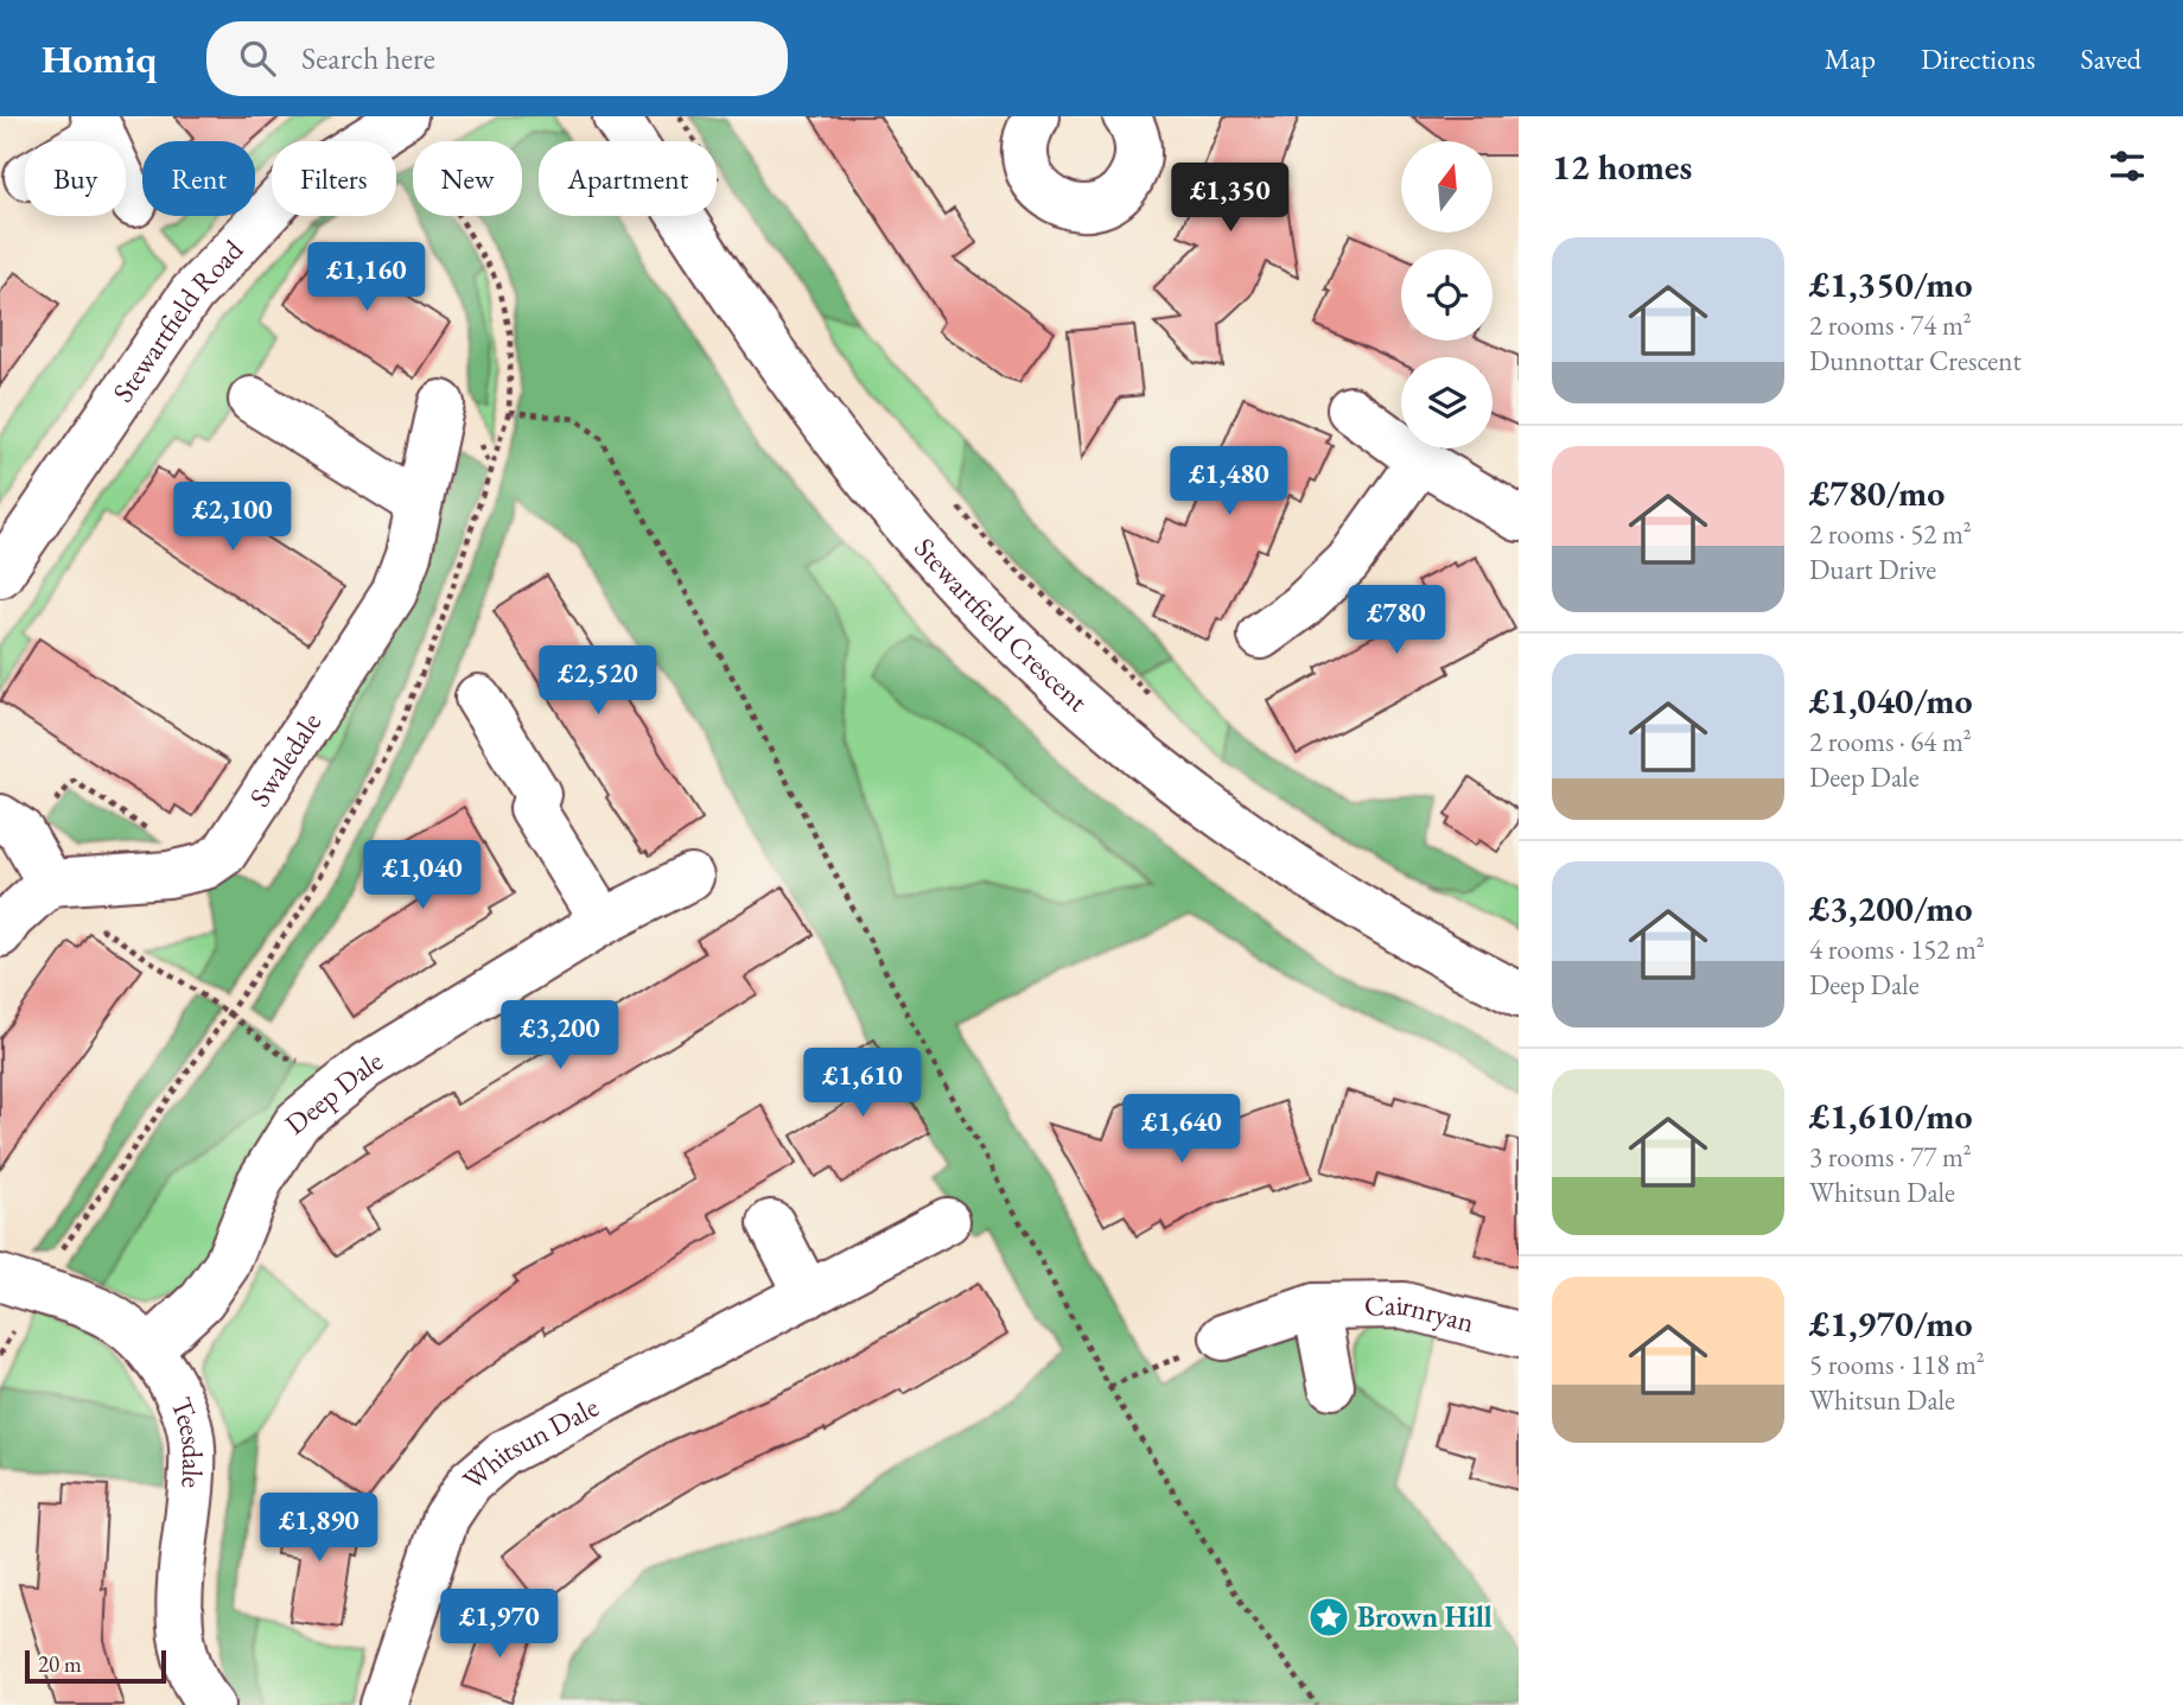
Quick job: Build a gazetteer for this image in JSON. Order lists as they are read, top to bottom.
{
  "streets": {
    "street": [
      "Stewartfield Road",
      "Stewartfield Crescent",
      "Swaledale",
      "Deep Dale",
      "Cairnryan",
      "Teesdale",
      "Whitsun Dale"
    ]
  },
  "crossings": [
    ["Deep Dale", "Teesdale"]
  ],
  "places": {
    "place": ["Brown Hill"]
  },
  "scale_bar": "20 m",
  "north": "top",
  "page": {
    "header": "Homiq",
    "search": "Search here",
    "nav": ["Map", "Directions", "Saved"],
    "heading": "12 homes",
    "chip": [
      "Buy",
      "Rent",
      "Filters",
      "New",
      "Apartment"
    ],
    "price": [
      "£1,350",
      "£1,160",
      "£1,480",
      "£2,100",
      "£780",
      "£2,520",
      "£1,040",
      "£3,200",
      "£1,610",
      "£1,640",
      "£1,890",
      "£1,970"
    ],
    "list": [
      {
        "name": "£1,350/mo",
        "note": "2 rooms · 74 m² · Dunnottar Crescent"
      },
      {
        "name": "£780/mo",
        "note": "2 rooms · 52 m² · Duart Drive"
      },
      {
        "name": "£1,040/mo",
        "note": "2 rooms · 64 m² · Deep Dale"
      },
      {
        "name": "£3,200/mo",
        "note": "4 rooms · 152 m² · Deep Dale"
      },
      {
        "name": "£1,610/mo",
        "note": "3 rooms · 77 m² · Whitsun Dale"
      },
      {
        "name": "£1,970/mo",
        "note": "5 rooms · 118 m² · Whitsun Dale"
      }
    ],
    "scale": "20 m"
  }
}
